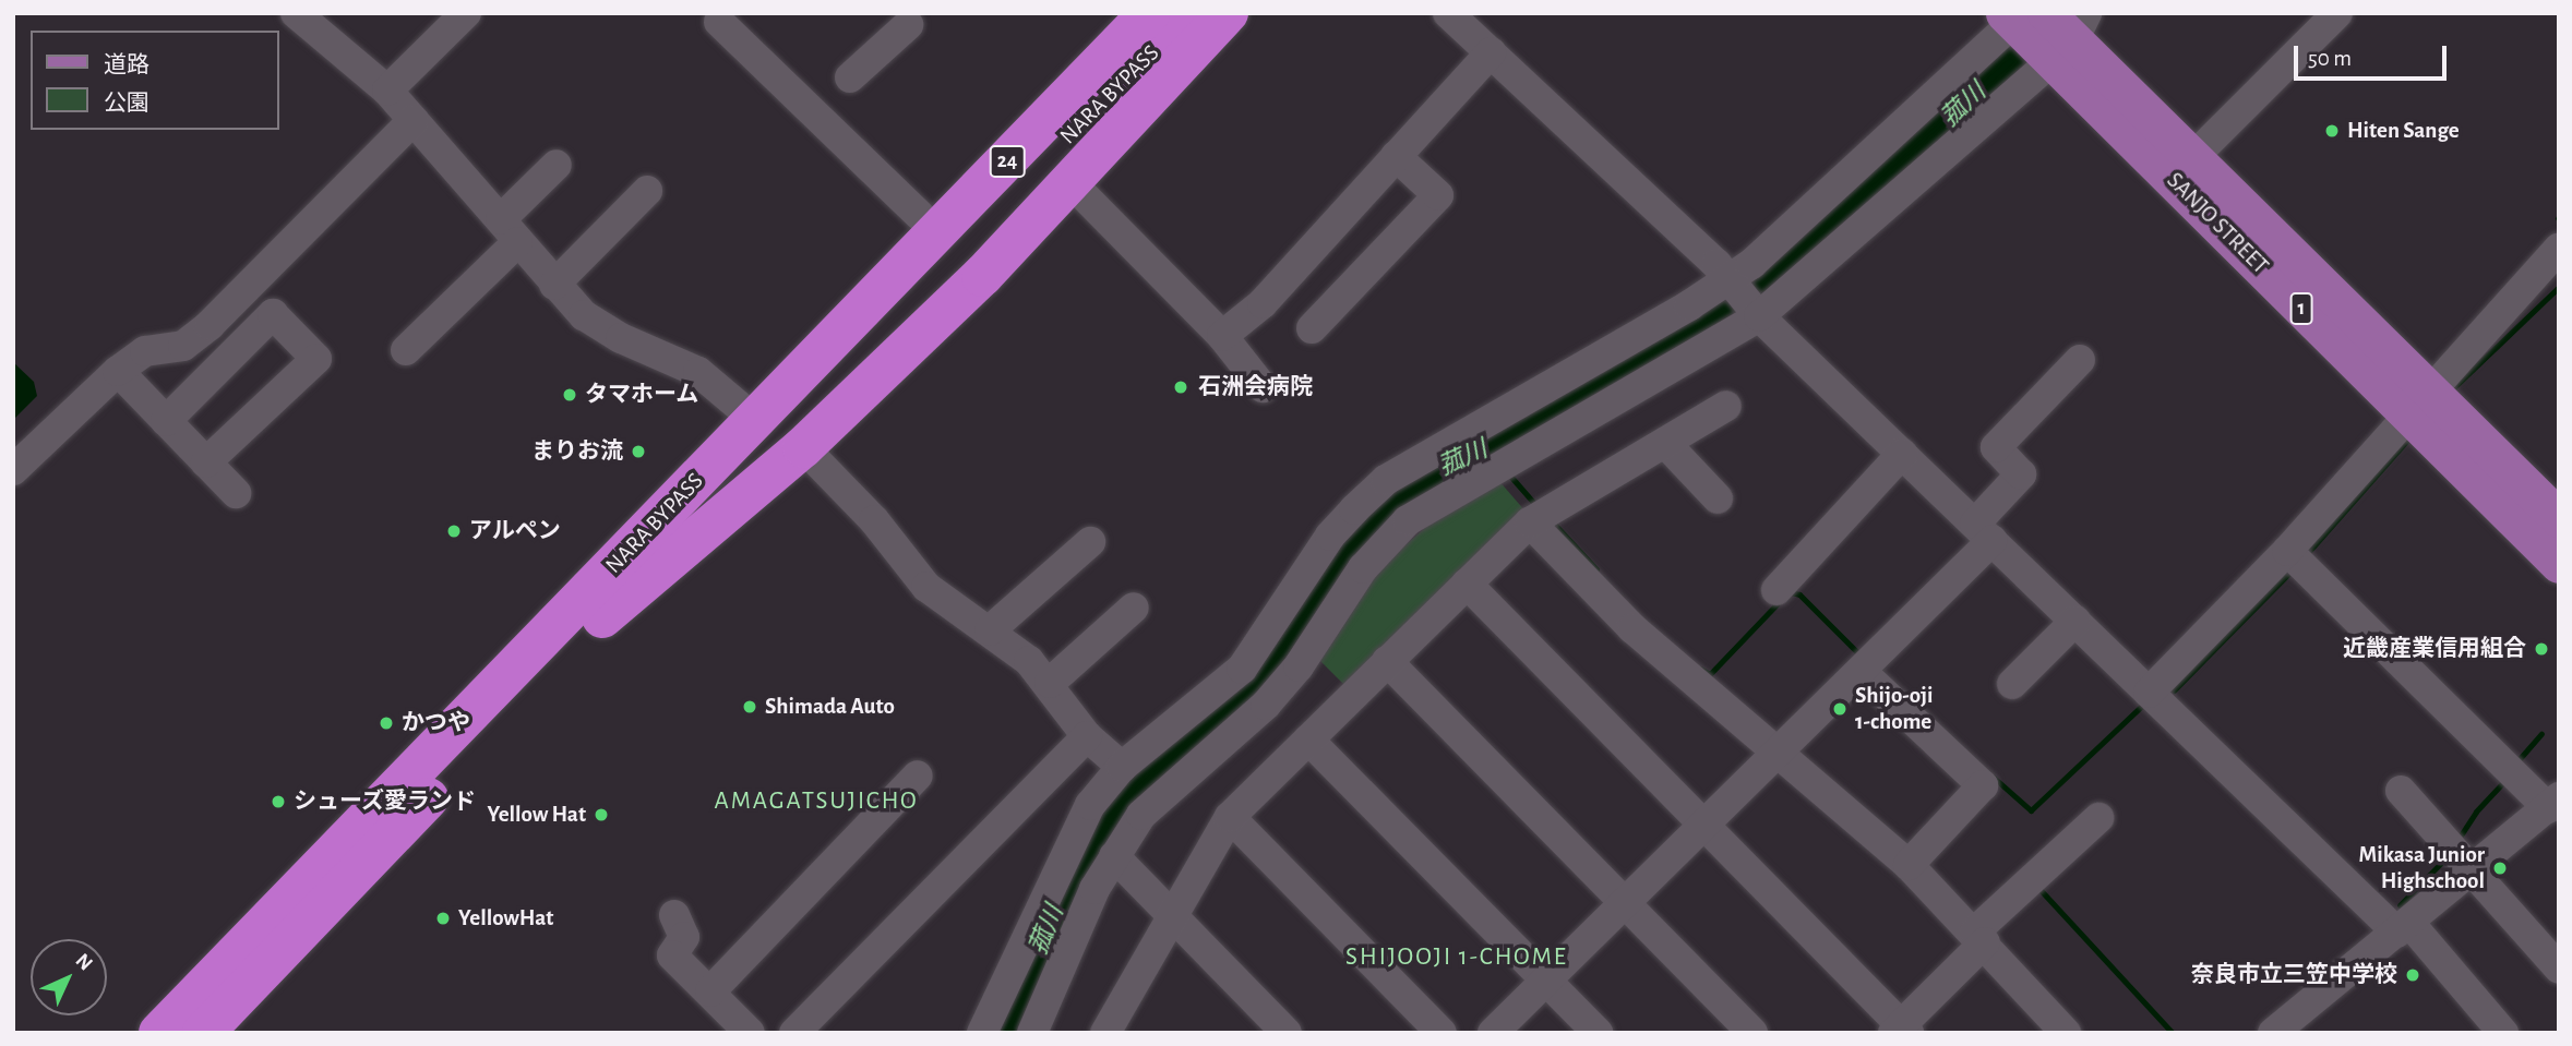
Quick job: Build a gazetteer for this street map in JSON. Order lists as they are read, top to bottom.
{
  "streets": {
    "highway": ["NARA BYPASS", "24"],
    "main road": ["SANJO STREET", "1"]
  },
  "districts": ["AMAGATSUJICHO", "SHIJOOJI 1-CHOME"],
  "water": ["菰川"],
  "places": [
    "Hiten Sange",
    "石洲会病院",
    "タマホーム",
    "まりお流",
    "アルペン",
    "近畿産業信用組合",
    "Shimada Auto",
    "Shijo-oji 1-chome",
    "かつや",
    "シューズ愛ランド",
    "Yellow Hat",
    "Mikasa Junior Highschool",
    "YellowHat",
    "奈良市立三笠中学校"
  ],
  "legend": ["道路", "公園"],
  "scale_bar": "50 m",
  "north": "top right"
}
